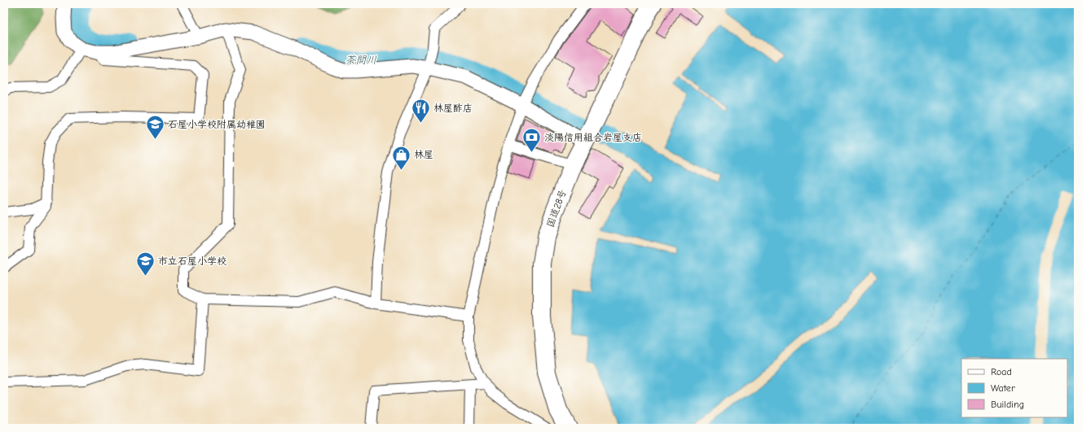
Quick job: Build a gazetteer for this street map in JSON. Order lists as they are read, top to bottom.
{
  "streets": {
    "highway": ["国道28号"]
  },
  "water": ["茶間川"],
  "places": {
    "restaurant": ["林屋酢店"],
    "school or university": ["石屋小学校附属幼稚園", "市立石屋小学校"],
    "bank": ["淡陽信用組合岩屋支店"],
    "shop": ["林屋"]
  },
  "legend": ["Road", "Water", "Building"]
}
